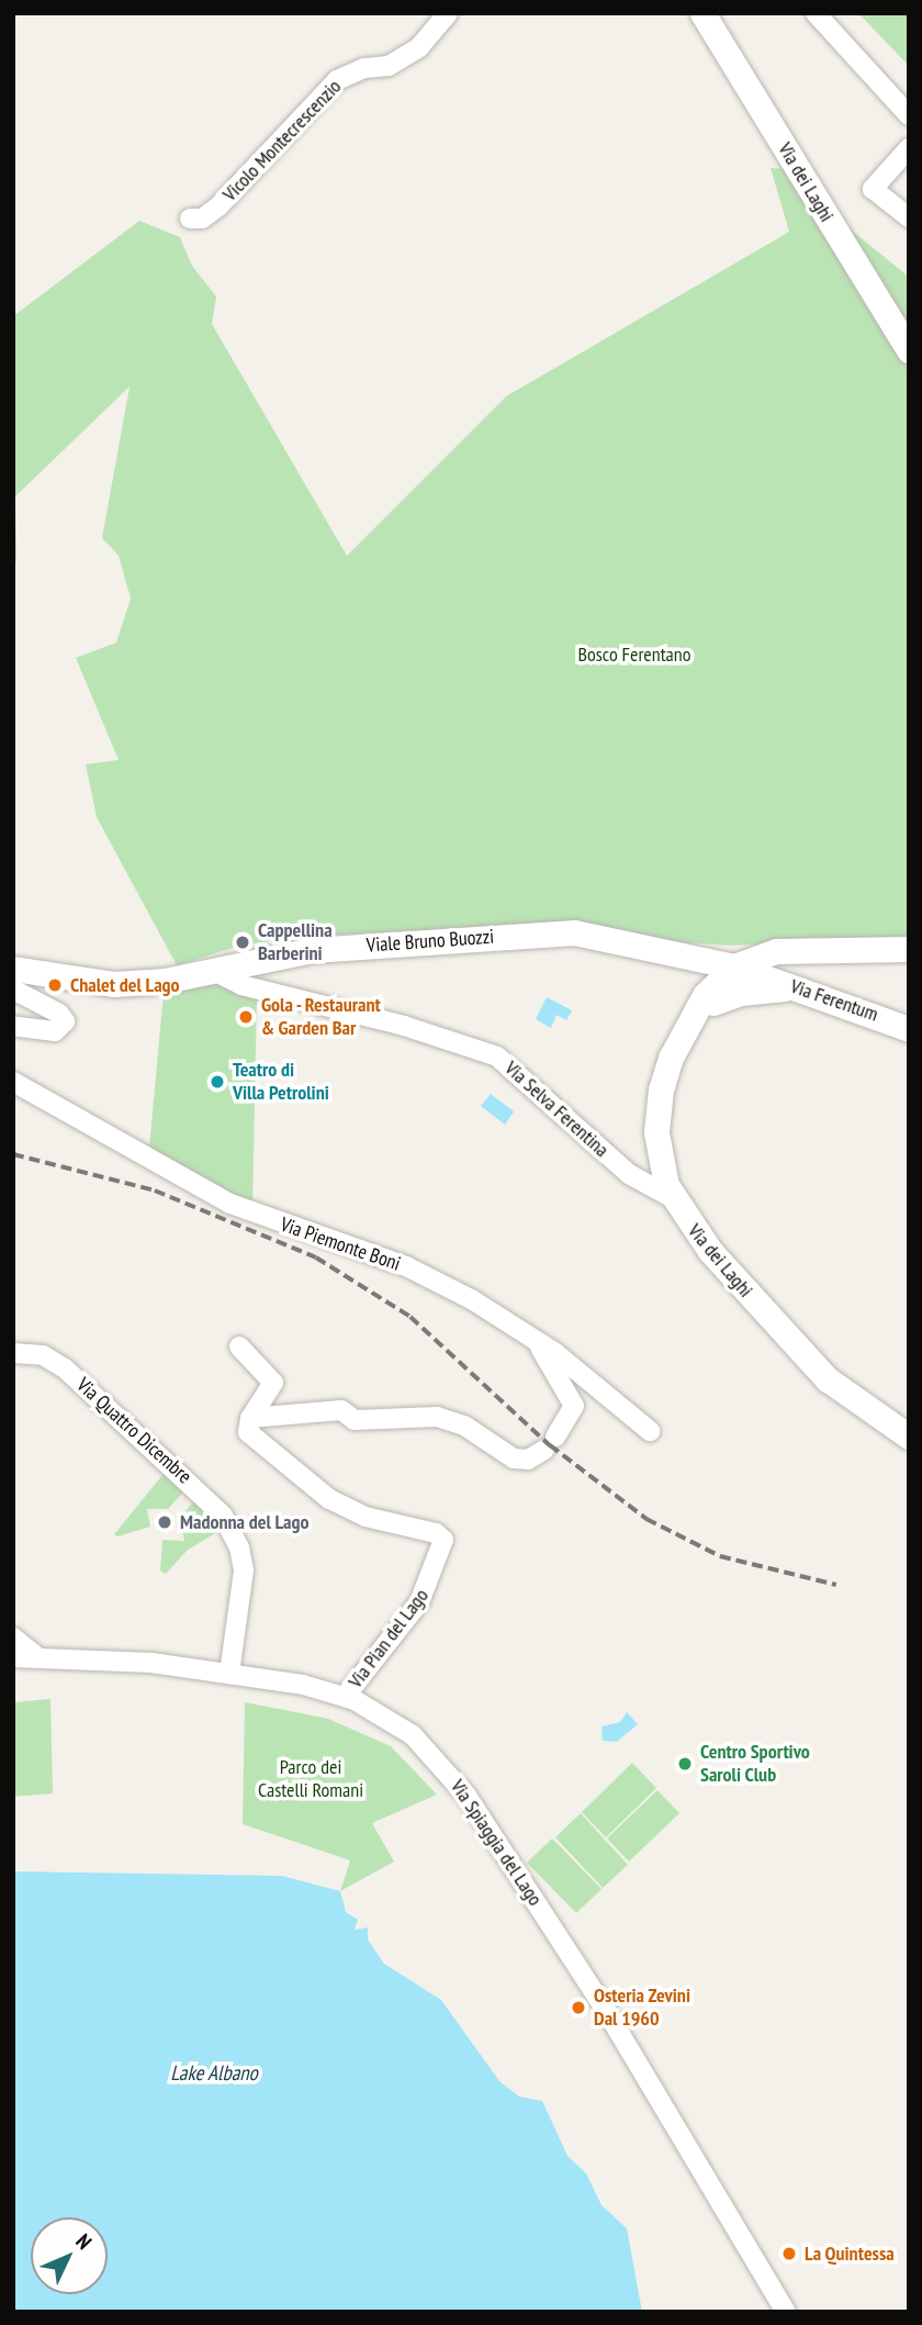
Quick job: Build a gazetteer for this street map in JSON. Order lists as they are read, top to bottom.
{
  "streets": {
    "main road": ["Via dei Laghi", "Viale Bruno Buozzi", "Via Ferentum"],
    "street": [
      "Vicolo Montecrescenzio",
      "Via Selva Ferentina",
      "Via Piemonte Boni",
      "Via Quattro Dicembre",
      "Via Pian del Lago",
      "Via Spiaggia del Lago"
    ]
  },
  "crossings": [
    ["Via dei Laghi", "Via Selva Ferentina"],
    ["Viale Bruno Buozzi", "Via Ferentum"],
    ["Viale Bruno Buozzi", "Via Selva Ferentina"],
    ["Via Quattro Dicembre", "Via Spiaggia del Lago"],
    ["Via Pian del Lago", "Via Spiaggia del Lago"]
  ],
  "water": ["Lake Albano"],
  "parks": ["Bosco Ferentano", "Parco dei Castelli Romani"],
  "places": [
    "Cappellina Barberini",
    "Chalet del Lago",
    "Gola - Restaurant & Garden Bar",
    "Teatro di Villa Petrolini",
    "Madonna del Lago",
    "Centro Sportivo Saroli Club",
    "Osteria Zevini Dal 1960",
    "La Quintessa"
  ],
  "north": "top right"
}
